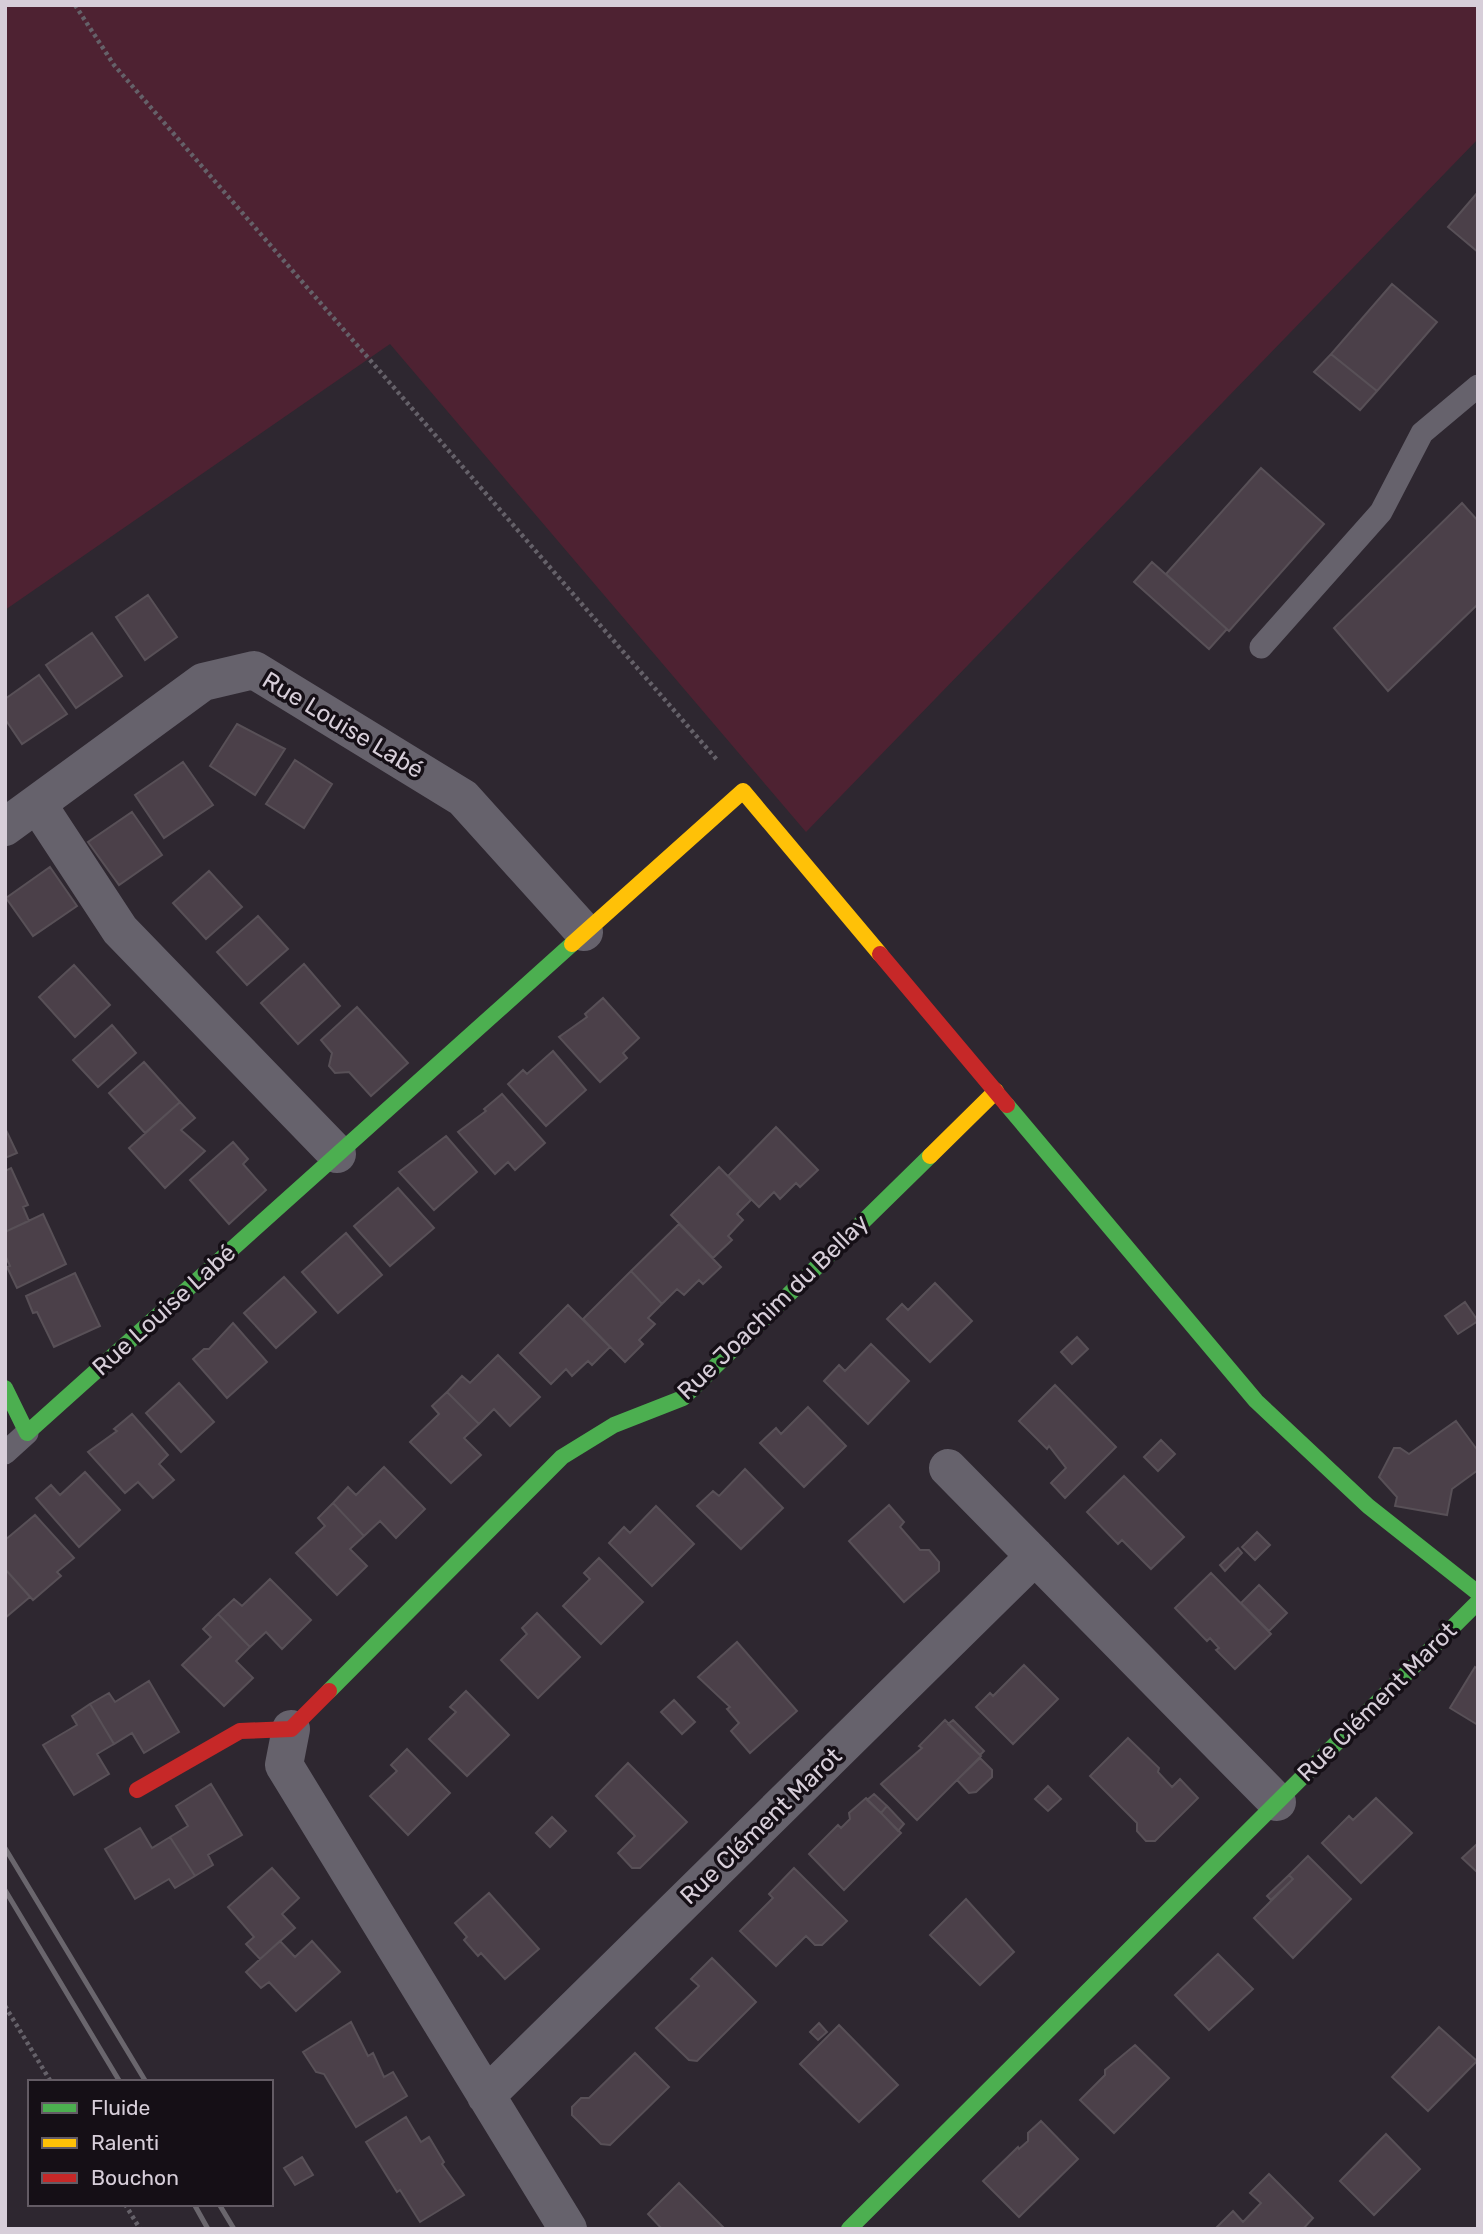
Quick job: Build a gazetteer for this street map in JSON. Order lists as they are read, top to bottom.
{
  "streets": {
    "street": ["Rue Louise Labé", "Rue Joachim du Bellay", "Rue Clément Marot"]
  },
  "legend": ["Fluide", "Ralenti", "Bouchon"]
}
